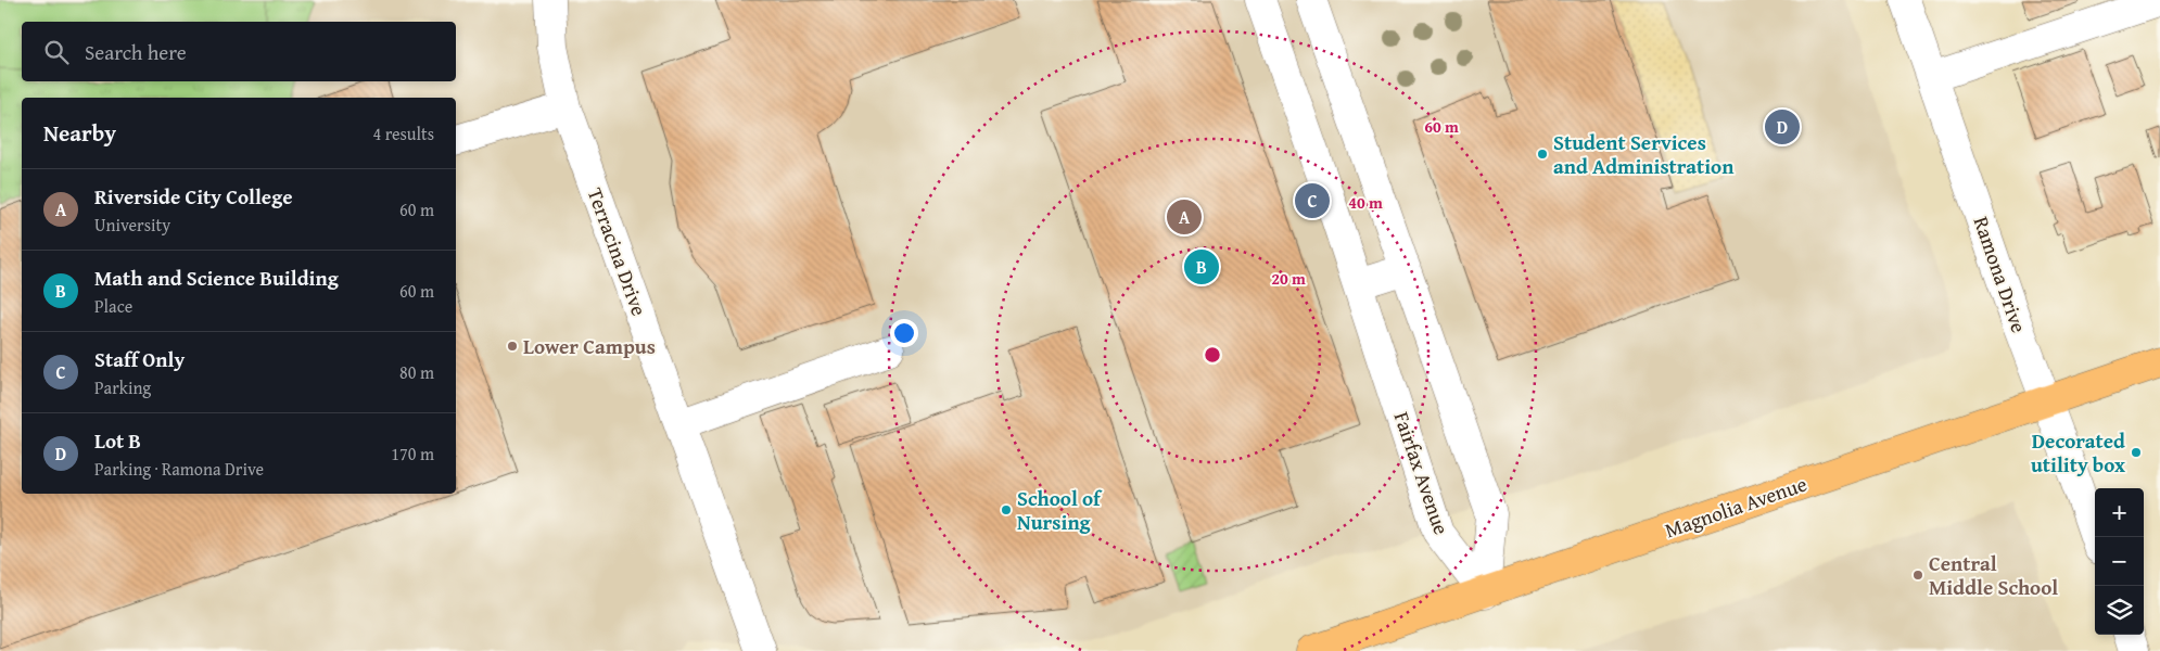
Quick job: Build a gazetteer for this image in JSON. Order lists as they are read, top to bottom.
{
  "streets": {
    "main road": ["Magnolia Avenue"],
    "street": ["Terracina Drive", "Ramona Drive", "Fairfax Avenue"]
  },
  "crossings": [
    ["Ramona Drive", "Magnolia Avenue"],
    ["Fairfax Avenue", "Magnolia Avenue"]
  ],
  "places": [
    "Student Services and Administration",
    "Lower Campus",
    "Decorated utility box",
    "School of Nursing",
    "Central Middle School"
  ],
  "page": {
    "search": "Search here",
    "heading": ["Nearby", "4 results"],
    "pins": [
      "D",
      "C",
      "A",
      "B"
    ],
    "list": [
      {
        "mark": "A",
        "name": "Riverside City College",
        "note": "University",
        "value": "60 m"
      },
      {
        "mark": "B",
        "name": "Math and Science Building",
        "note": "Place",
        "value": "60 m"
      },
      {
        "mark": "C",
        "name": "Staff Only",
        "note": "Parking",
        "value": "80 m"
      },
      {
        "mark": "D",
        "name": "Lot B",
        "note": "Parking · Ramona Drive",
        "value": "170 m"
      }
    ],
    "map_buttons": ["+", "−"]
  },
  "rings": ["60 m", "40 m", "20 m"]
}
